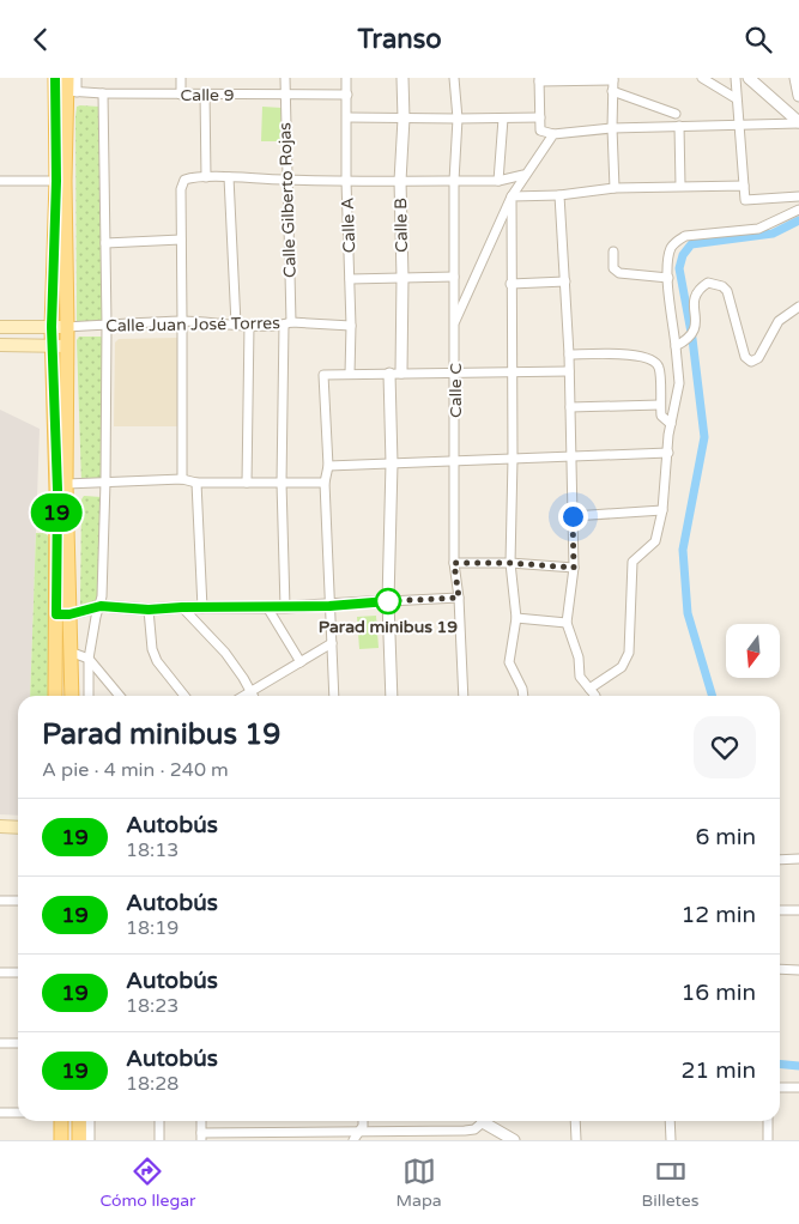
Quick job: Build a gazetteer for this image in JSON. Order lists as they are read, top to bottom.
{
  "streets": {
    "main road": ["Calle Juan José Torres"],
    "street": [
      "Calle 9",
      "Calle Gilberto Rojas",
      "Calle A",
      "Calle B",
      "Calle C"
    ]
  },
  "crossings": [
    ["Calle 9", "Calle Gilberto Rojas"],
    ["Calle 9", "Calle A"],
    ["Calle Gilberto Rojas", "Calle Juan José Torres"],
    ["Calle A", "Calle Juan José Torres"]
  ],
  "places": ["Parad minibus 19"],
  "lines": ["bus line 19"],
  "north": "bottom",
  "page": {
    "header": "Transo",
    "on_map": "19",
    "heading": ["Parad minibus 19", "A pie · 4 min · 240 m"],
    "list": [
      {
        "mark": "19",
        "name": "Autobús",
        "note": "18:13",
        "value": "6 min"
      },
      {
        "mark": "19",
        "name": "Autobús",
        "note": "18:19",
        "value": "12 min"
      },
      {
        "mark": "19",
        "name": "Autobús",
        "note": "18:23",
        "value": "16 min"
      },
      {
        "mark": "19",
        "name": "Autobús",
        "note": "18:28",
        "value": "21 min"
      }
    ],
    "tabs": ["Cómo llegar", "Mapa", "Billetes"]
  }
}
